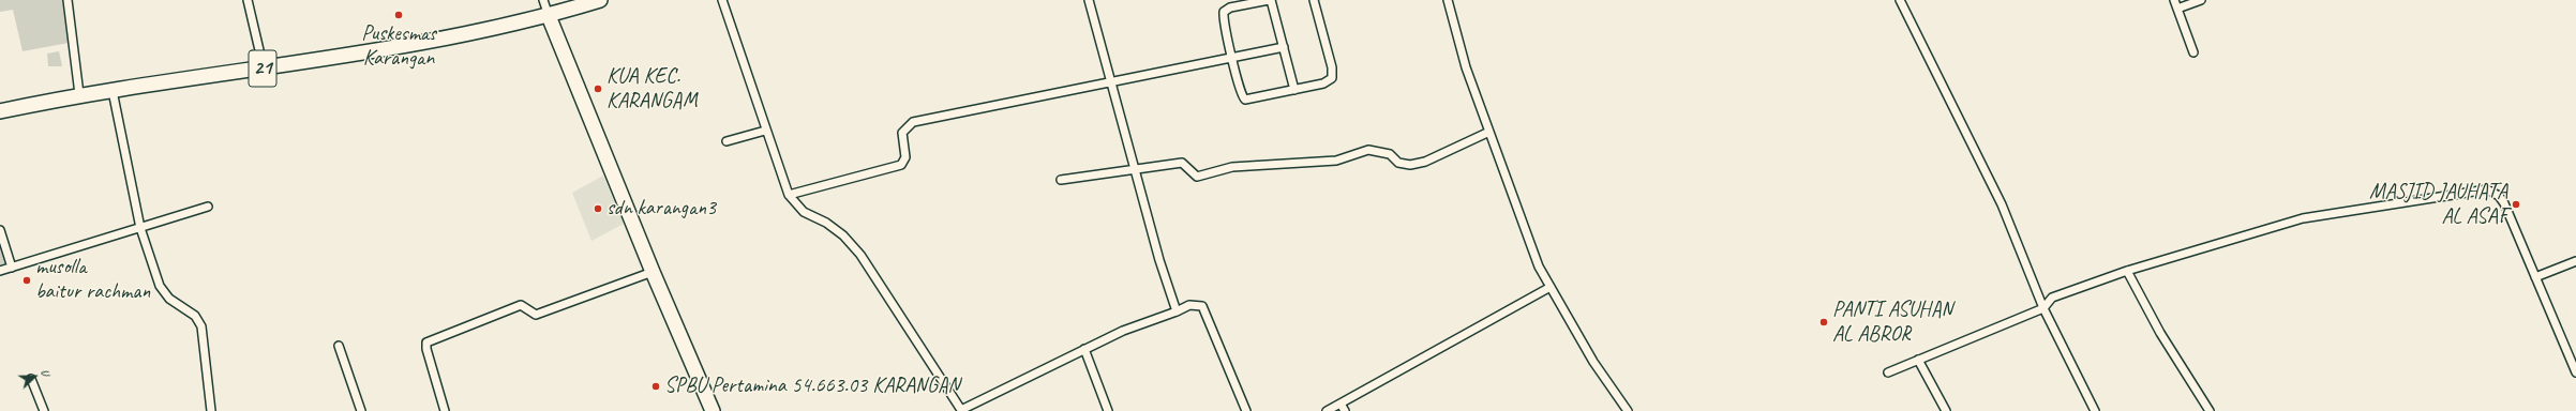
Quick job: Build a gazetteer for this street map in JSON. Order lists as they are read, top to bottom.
{
  "streets": {
    "highway": ["21"]
  },
  "places": [
    "Puskesmas Karangan",
    "KUA KEC. KARANGAM",
    "MASJID JAUHATA AL ASAF",
    "sdn karangan3",
    "musolla baitur rachman",
    "PANTI ASUHAN AL ABROR",
    "SPBU Pertamina 54.663.03 KARANGAN"
  ],
  "north": "right"
}
